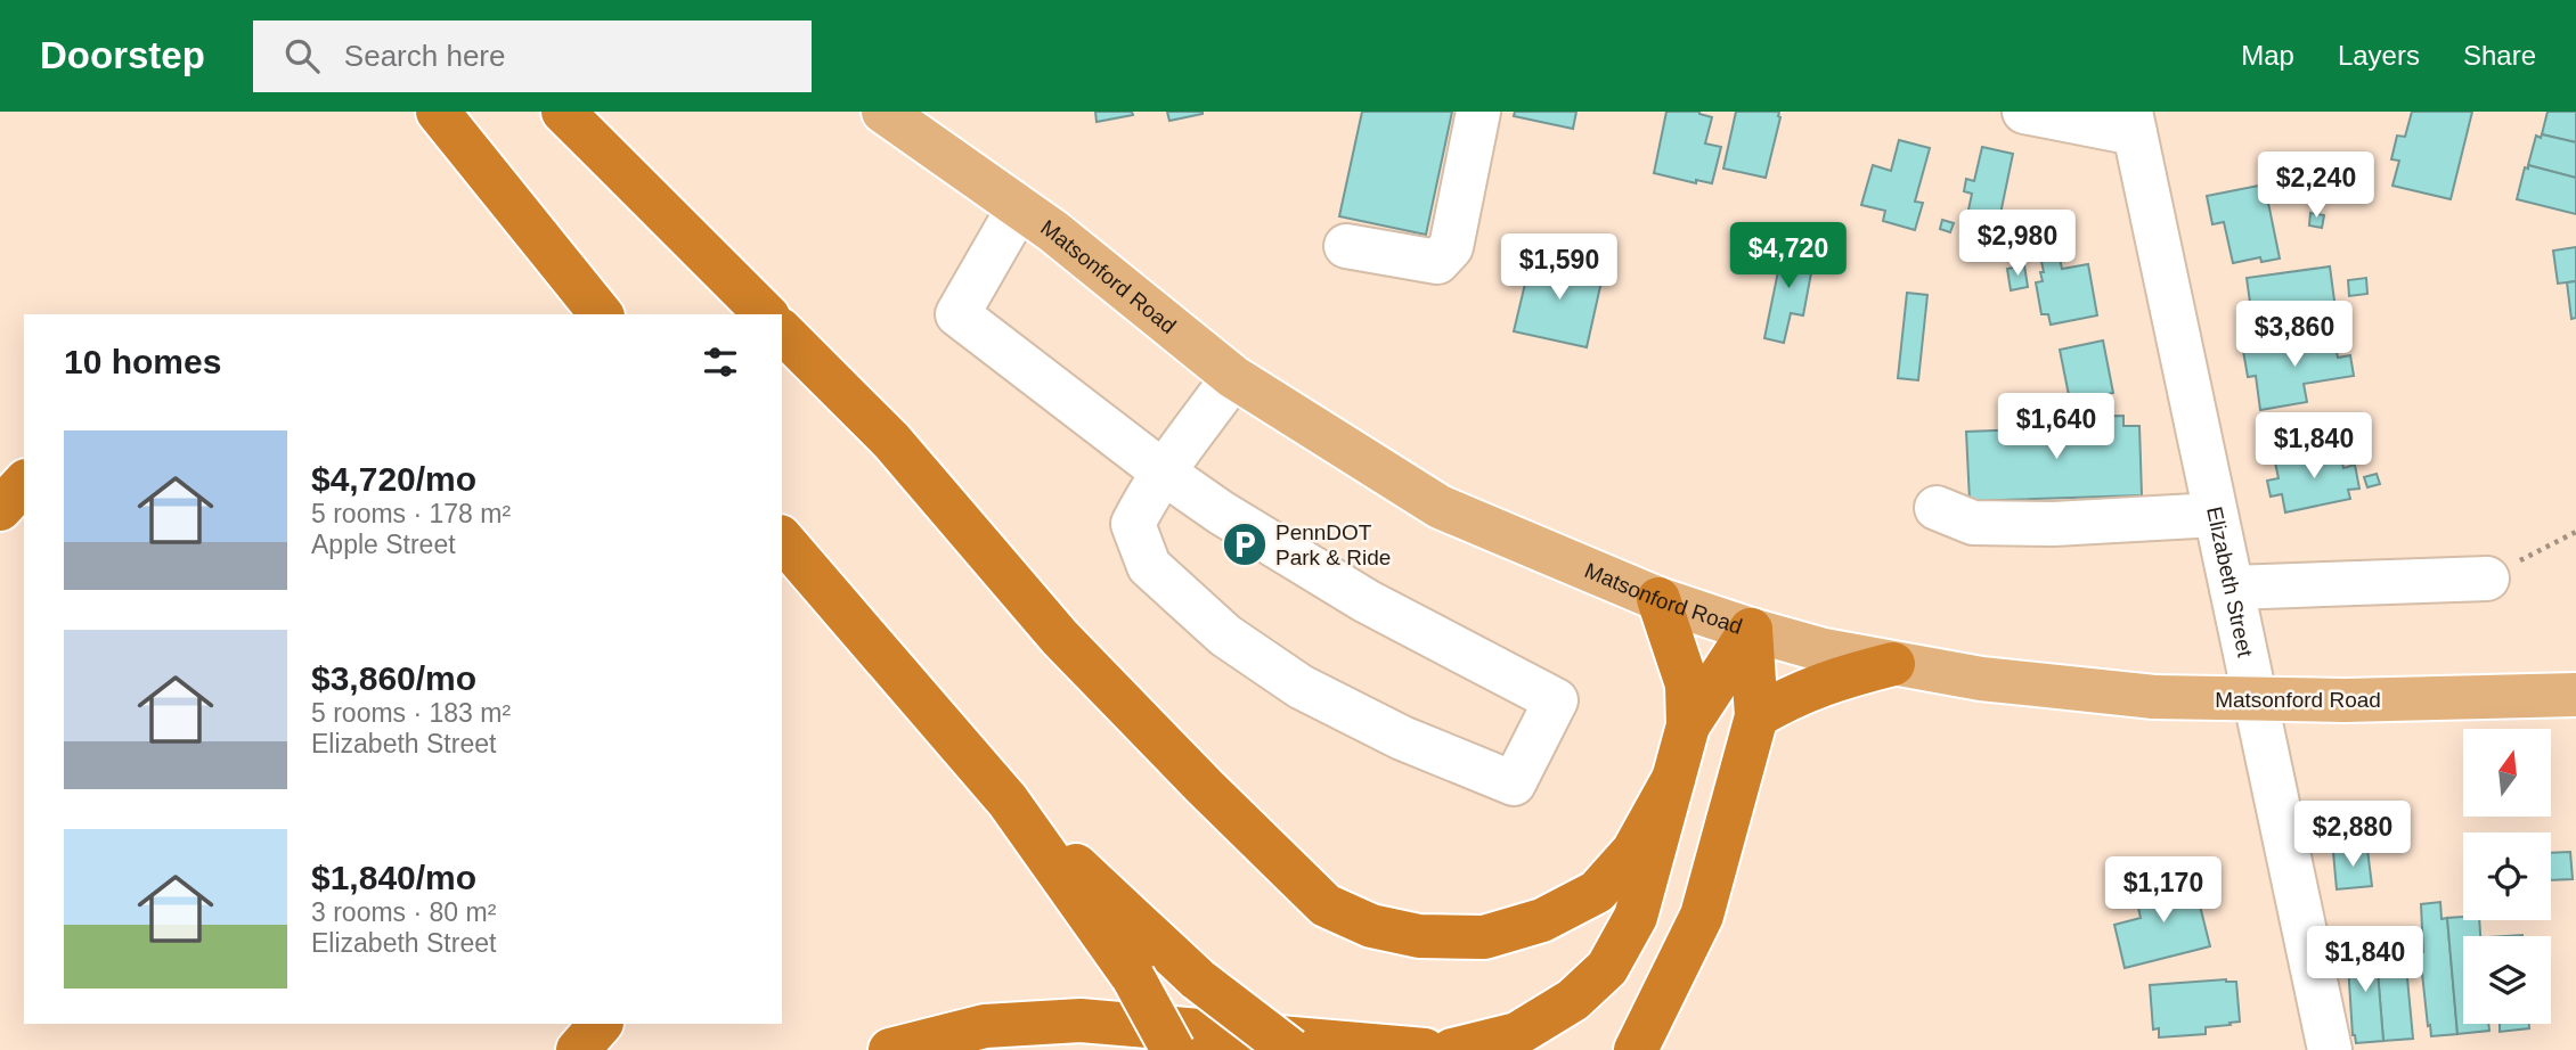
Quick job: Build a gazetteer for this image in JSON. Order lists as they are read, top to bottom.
{
  "streets": {
    "main road": ["Matsonford Road"],
    "street": ["Elizabeth Street"]
  },
  "places": {
    "parking": ["PennDOT Park & Ride"]
  },
  "north": "top",
  "page": {
    "header": "Doorstep",
    "search": "Search here",
    "nav": ["Map", "Layers", "Share"],
    "price": [
      "$2,240",
      "$2,980",
      "$4,720",
      "$1,590",
      "$3,860",
      "$1,640",
      "$1,840",
      "$2,880",
      "$1,170",
      "$1,840"
    ],
    "heading": "10 homes",
    "list": [
      {
        "name": "$4,720/mo",
        "note": "5 rooms · 178 m² · Apple Street"
      },
      {
        "name": "$3,860/mo",
        "note": "5 rooms · 183 m² · Elizabeth Street"
      },
      {
        "name": "$1,840/mo",
        "note": "3 rooms · 80 m² · Elizabeth Street"
      }
    ]
  }
}
